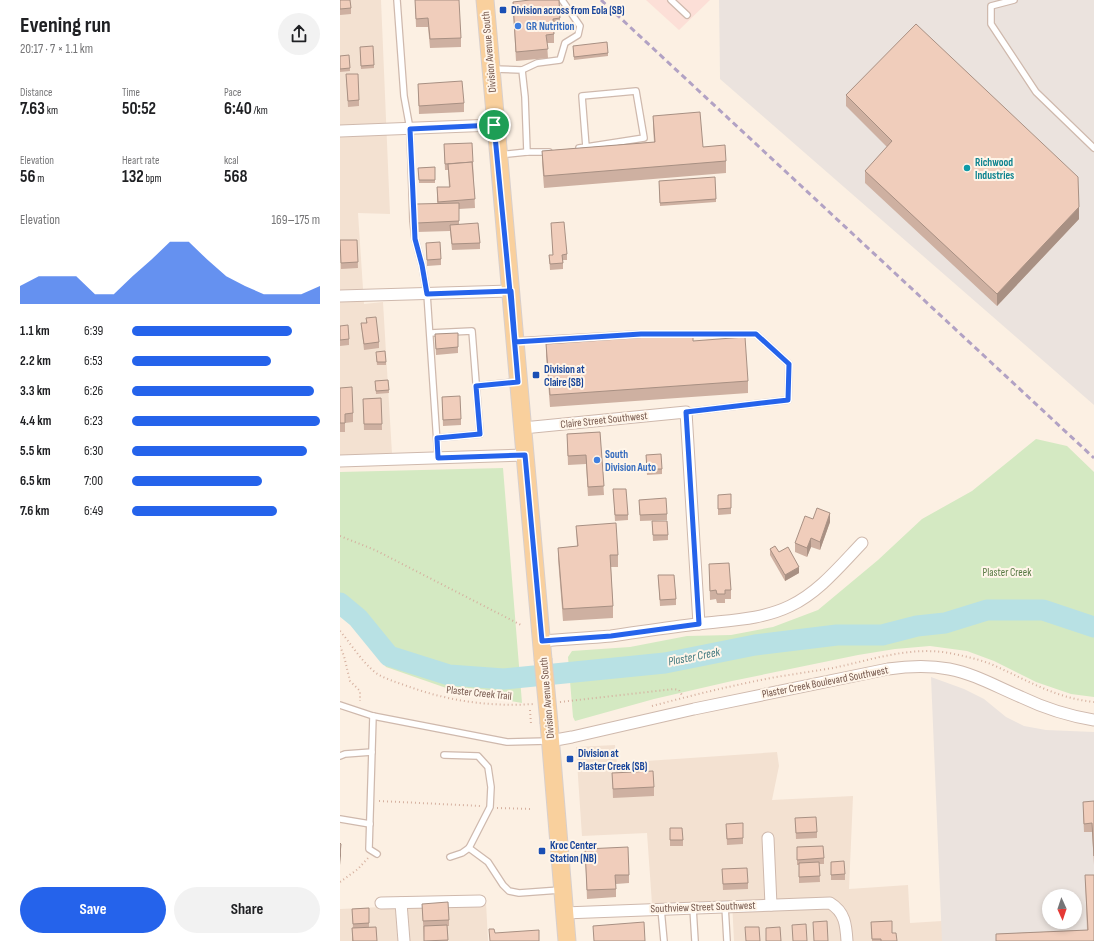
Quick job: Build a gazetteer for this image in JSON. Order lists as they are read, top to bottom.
{
  "streets": {
    "main road": ["Division Avenue South"],
    "street": ["Claire Street Southwest", "Plaster Creek Boulevard Southwest", "Southview Street Southwest"],
    "path": ["Plaster Creek Trail"]
  },
  "crossings": [
    ["Division Avenue South", "Claire Street Southwest"],
    ["Division Avenue South", "Plaster Creek Boulevard Southwest"],
    ["Division Avenue South", "Southview Street Southwest"]
  ],
  "water": ["Plaster Creek"],
  "parks": ["Plaster Creek"],
  "places": {
    "transit": [
      "Division across from Eola (SB)",
      "Division at Claire (SB)",
      "Division at Plaster Creek (SB)",
      "Kroc Center Station (NB)"
    ],
    "other": ["GR Nutrition", "Richwood Industries", "South Division Auto"]
  },
  "north": "bottom",
  "page": {
    "heading": ["Evening run", "20:17 · 7 × 1.1 km"],
    "stats": [
      ["Distance", "7.63 km"],
      ["Time", "50:52"],
      ["Pace", "6:40 /km"],
      ["Elevation", "56 m"],
      ["Heart rate", "132 bpm"],
      ["kcal", "568"]
    ],
    "chart": ["Elevation", "169–175 m"],
    "list": [
      {
        "name": "1.1 km",
        "note": "6:39"
      },
      {
        "name": "2.2 km",
        "note": "6:53"
      },
      {
        "name": "3.3 km",
        "note": "6:26"
      },
      {
        "name": "4.4 km",
        "note": "6:23"
      },
      {
        "name": "5.5 km",
        "note": "6:30"
      },
      {
        "name": "6.5 km",
        "note": "7:00"
      },
      {
        "name": "7.6 km",
        "note": "6:49"
      }
    ],
    "buttons": ["Save", "Share"]
  }
}
